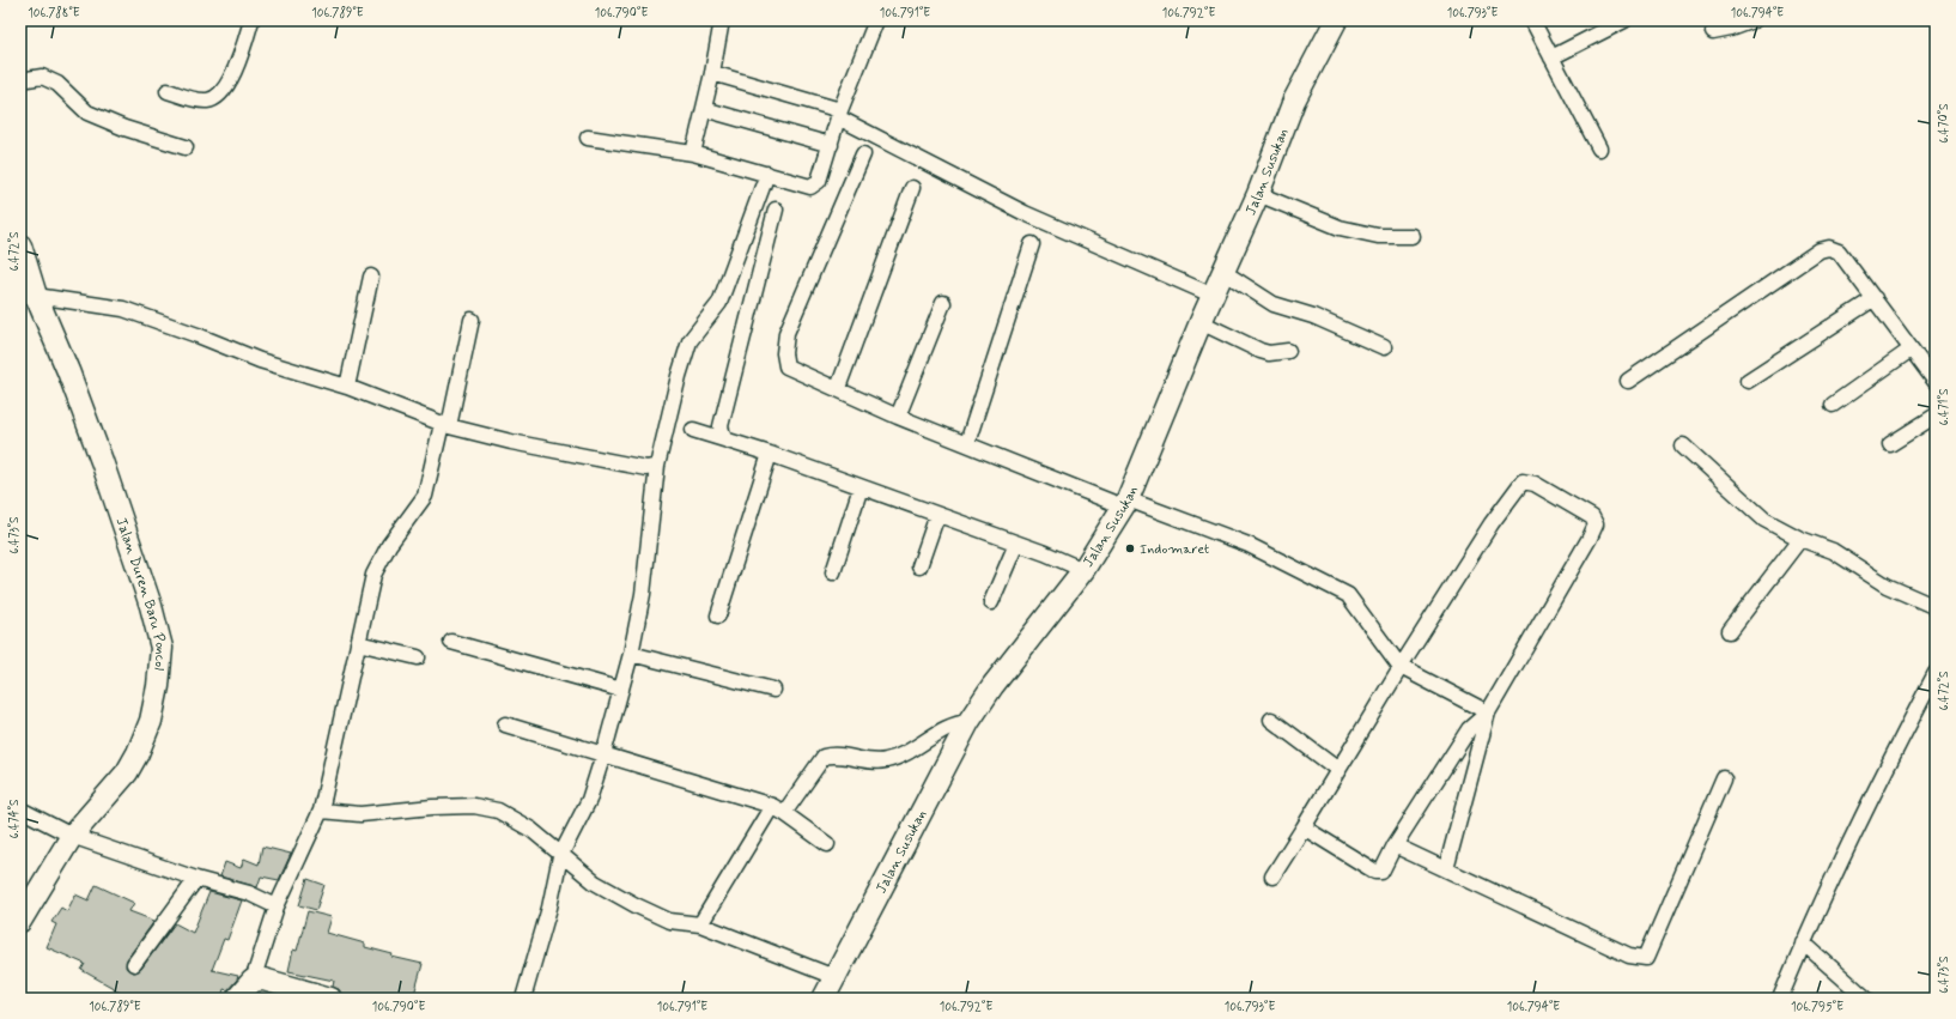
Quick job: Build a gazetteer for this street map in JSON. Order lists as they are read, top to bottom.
{
  "streets": {
    "street": ["Jalan Susukan", "Jalan Duren Baru Poncol"]
  },
  "places": ["Indomaret"],
  "coordinates": [
    "106.788°E",
    "106.789°E",
    "106.790°E",
    "106.791°E",
    "106.792°E",
    "106.793°E",
    "106.794°E",
    "6.470°S",
    "6.472°S",
    "6.471°S",
    "6.473°S",
    "6.474°S",
    "106.795°E"
  ]
}
